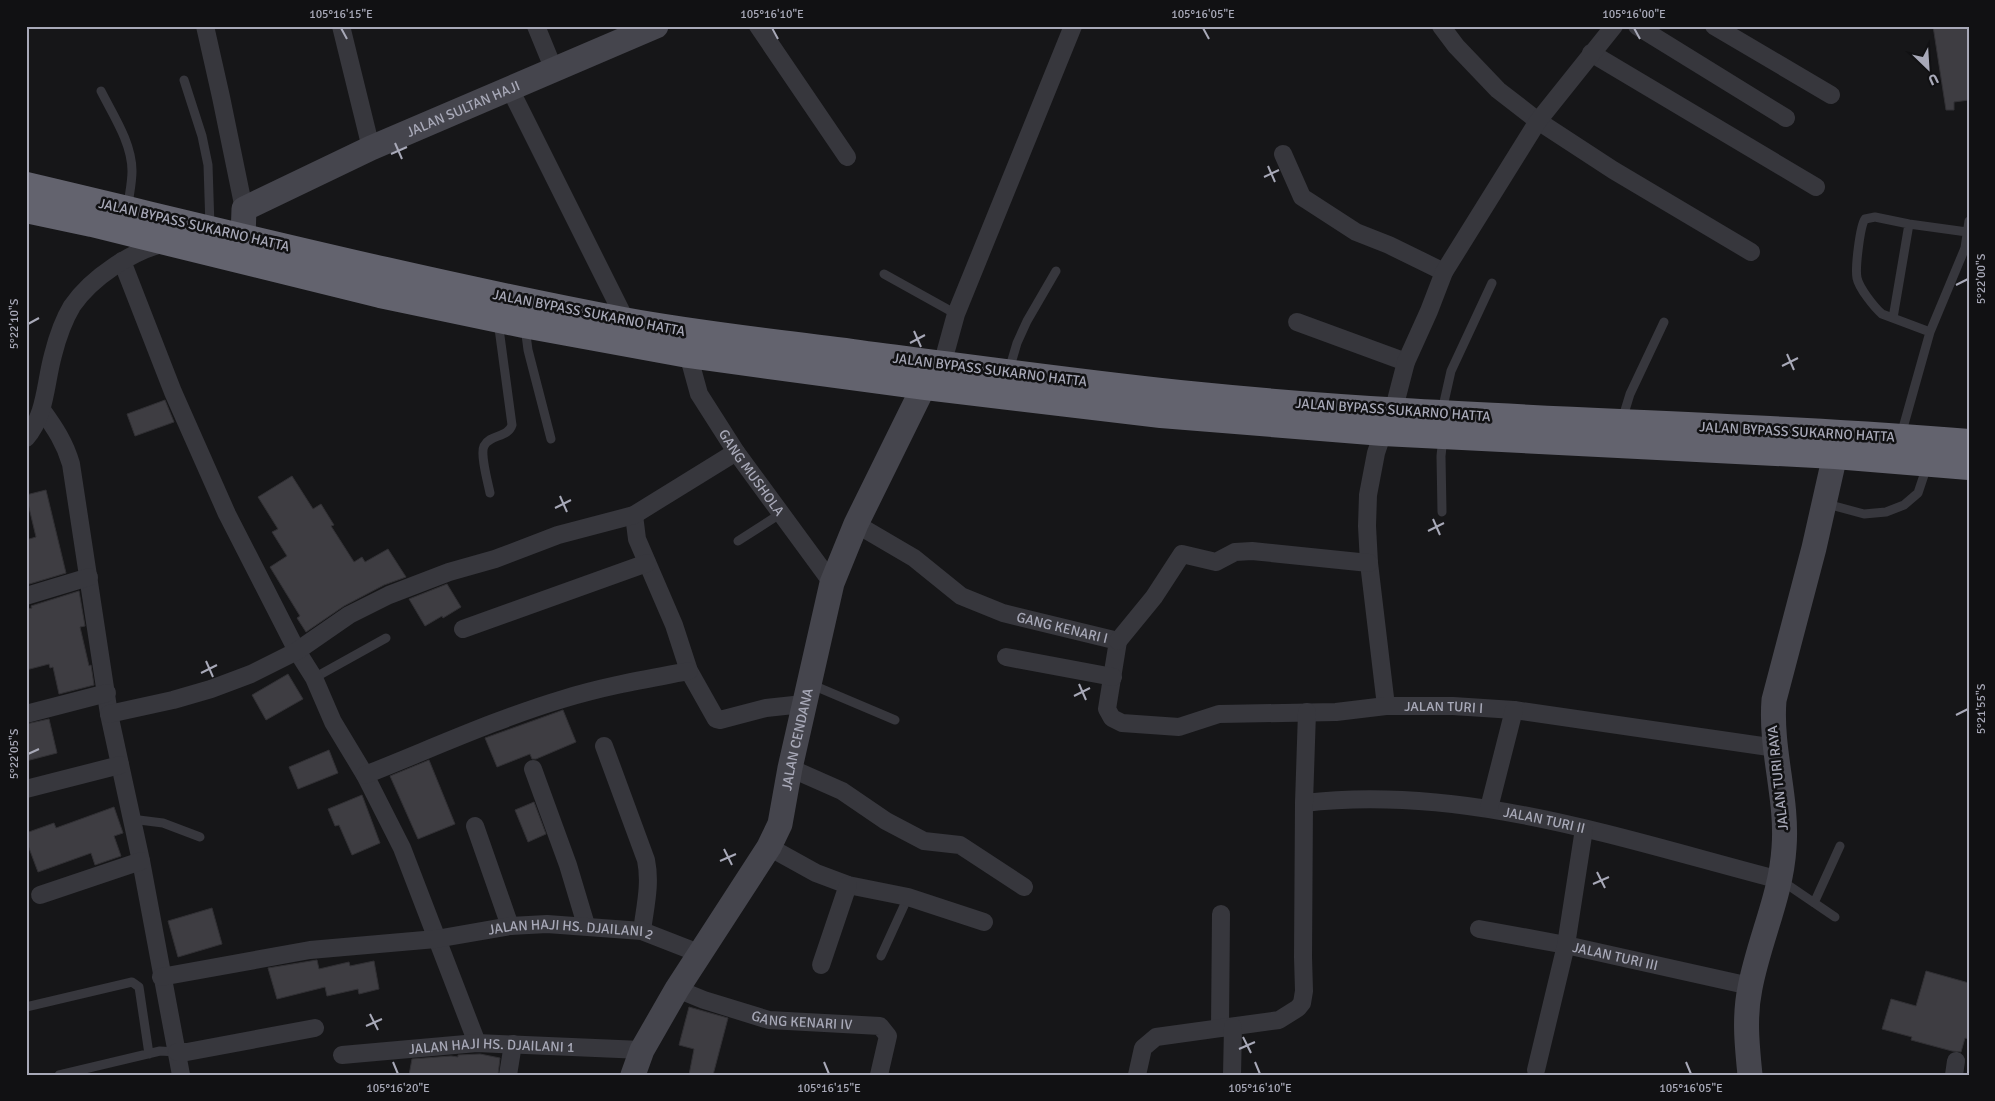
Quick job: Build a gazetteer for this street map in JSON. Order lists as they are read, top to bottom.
{
  "streets": {
    "highway": ["JALAN BYPASS SUKARNO HATTA"],
    "street": [
      "JALAN SULTAN HAJI",
      "GANG MUSHOLA",
      "GANG KENARI I",
      "JALAN TURI I",
      "JALAN CENDANA",
      "JALAN TURI RAYA",
      "JALAN TURI II",
      "JALAN HAJI HS. DJAILANI 2",
      "JALAN TURI III",
      "GANG KENARI IV",
      "JALAN HAJI HS. DJAILANI 1"
    ]
  },
  "crossings": [
    ["JALAN BYPASS SUKARNO HATTA", "GANG MUSHOLA"],
    ["JALAN BYPASS SUKARNO HATTA", "JALAN TURI I"],
    ["JALAN BYPASS SUKARNO HATTA", "JALAN CENDANA"],
    ["JALAN BYPASS SUKARNO HATTA", "JALAN TURI RAYA"],
    ["GANG MUSHOLA", "JALAN CENDANA"],
    ["GANG KENARI I", "JALAN TURI I"],
    ["GANG KENARI I", "JALAN CENDANA"],
    ["JALAN TURI I", "JALAN TURI RAYA"],
    ["JALAN CENDANA", "JALAN HAJI HS. DJAILANI 2"],
    ["JALAN CENDANA", "GANG KENARI IV"],
    ["JALAN CENDANA", "JALAN HAJI HS. DJAILANI 1"],
    ["JALAN TURI RAYA", "JALAN TURI II"],
    ["JALAN TURI RAYA", "JALAN TURI III"]
  ],
  "north": "bottom right",
  "coordinates": [
    "105°16'15\"E",
    "105°16'10\"E",
    "105°16'05\"E",
    "105°16'00\"E",
    "5°22'00\"S",
    "5°22'10\"S",
    "5°21'55\"S",
    "5°22'05\"S",
    "105°16'20\"E"
  ]
}
